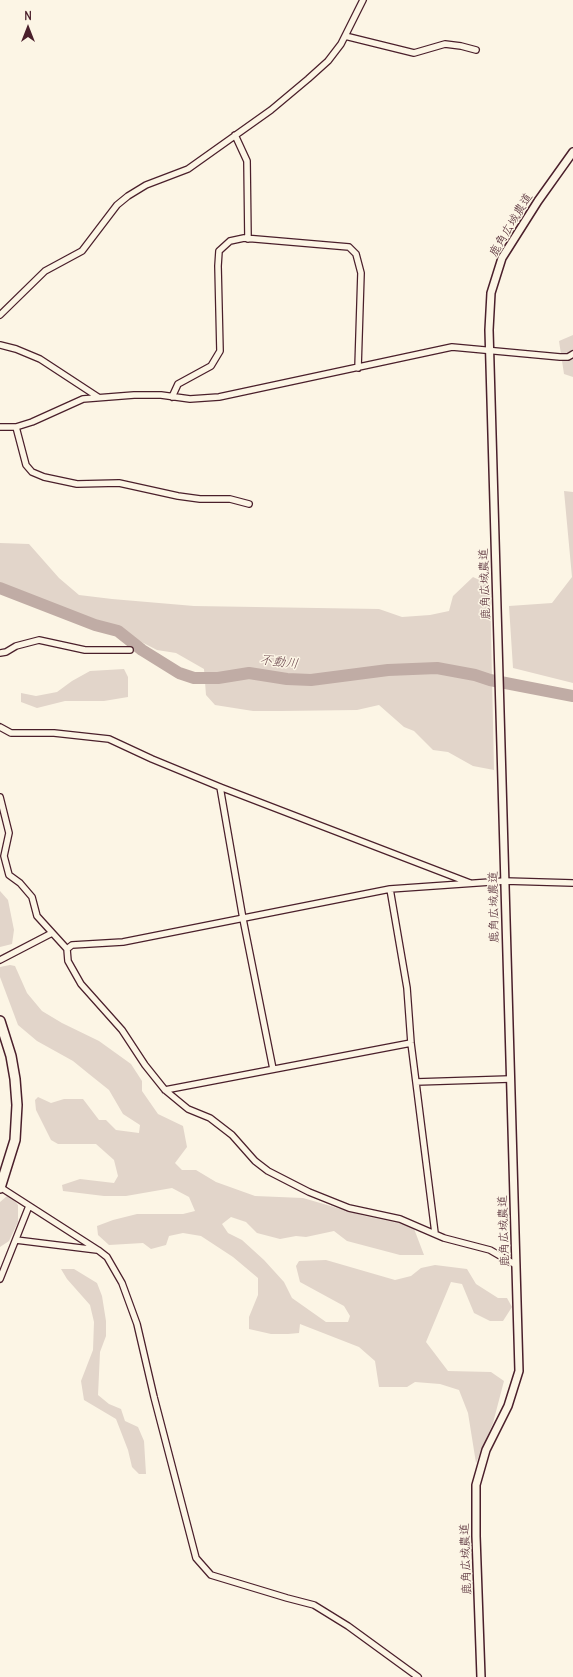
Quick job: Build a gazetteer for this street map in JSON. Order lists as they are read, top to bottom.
{
  "streets": {
    "street": ["鹿角広域農道"]
  },
  "water": ["不動川"],
  "north": "top"
}
